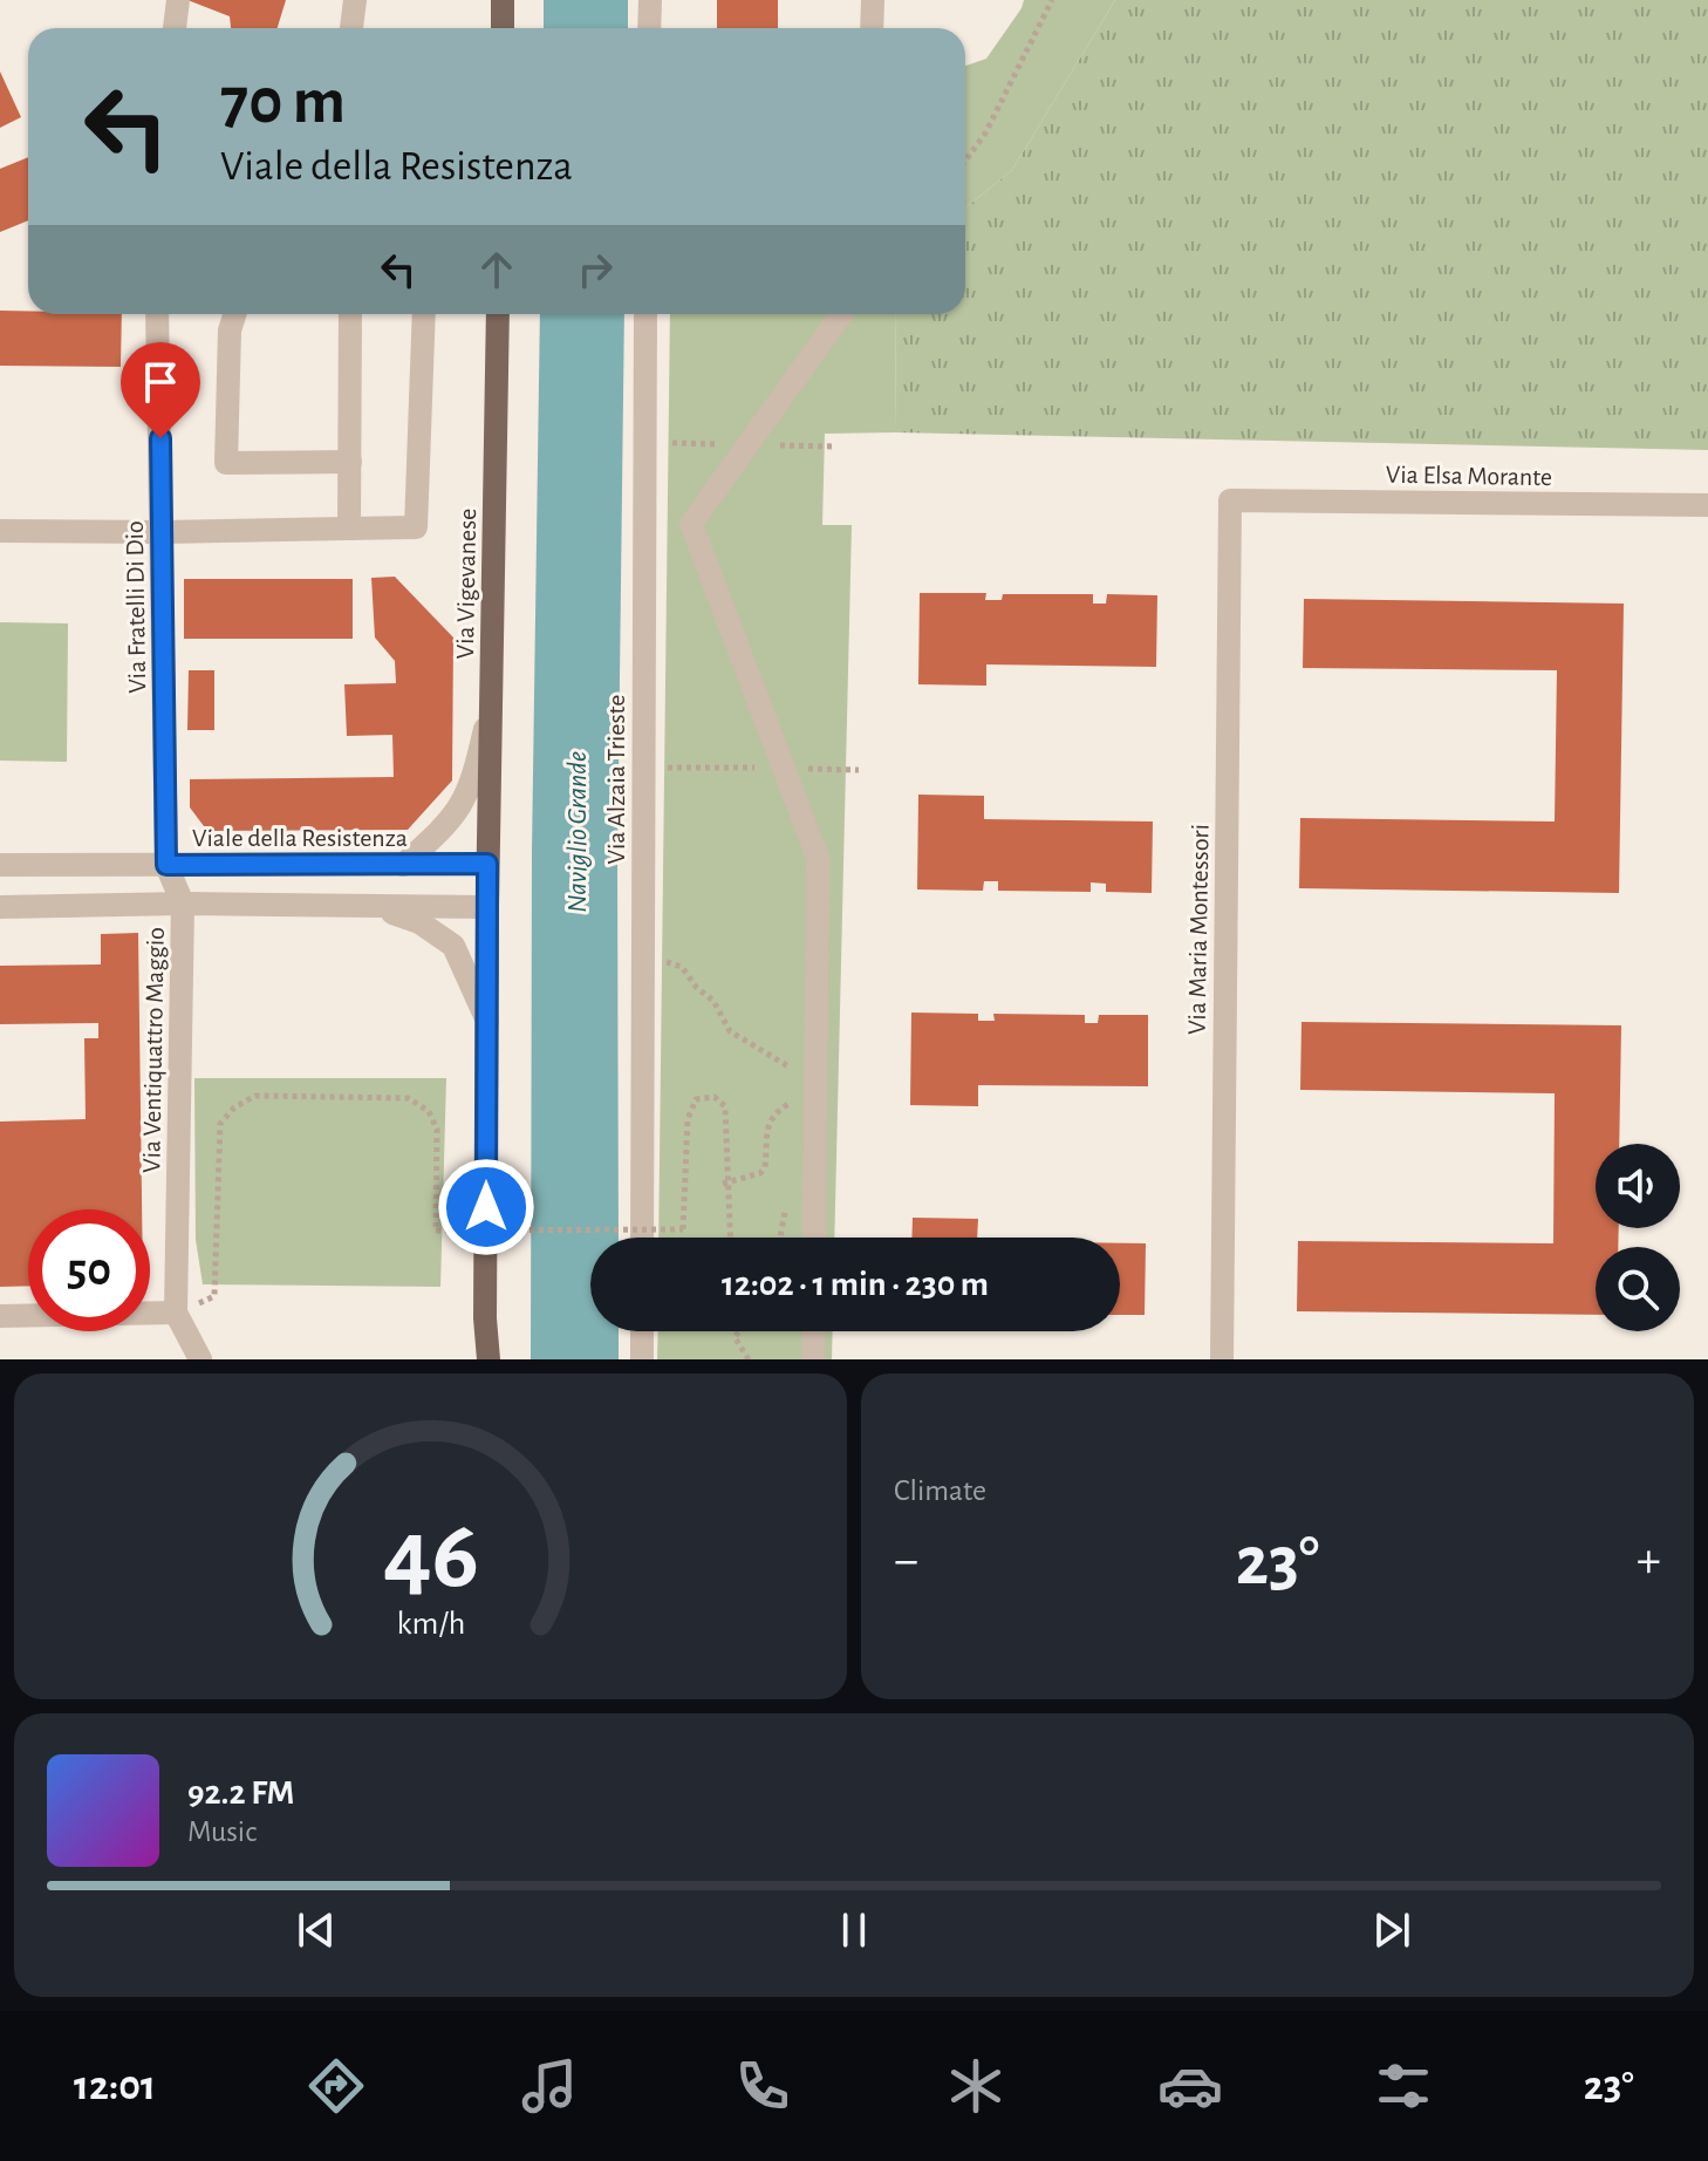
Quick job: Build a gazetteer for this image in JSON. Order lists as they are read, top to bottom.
{
  "streets": {
    "main road": ["Via Vigevanese"],
    "street": [
      "Via Elsa Morante",
      "Via Fratelli Di Dio",
      "Via Alzaia Trieste",
      "Viale della Resistenza",
      "Via Maria Montessori",
      "Via Ventiquattro Maggio"
    ]
  },
  "crossings": [
    ["Via Elsa Morante", "Via Maria Montessori"],
    ["Via Vigevanese", "Viale della Resistenza"],
    ["Via Fratelli Di Dio", "Viale della Resistenza"],
    ["Via Fratelli Di Dio", "Via Ventiquattro Maggio"]
  ],
  "water": ["Naviglio Grande"],
  "page": {
    "turn": ["70 m", "Viale della Resistenza"],
    "limit": "50",
    "trip": "12:02 · 1 min · 230 m",
    "tile": "Climate",
    "heat": ["−", "23°", "+"],
    "song": ["92.2 FM", "Music"],
    "tabs": ["12:01", "23°"],
    "gauge": ["46", "km/h"]
  }
}
